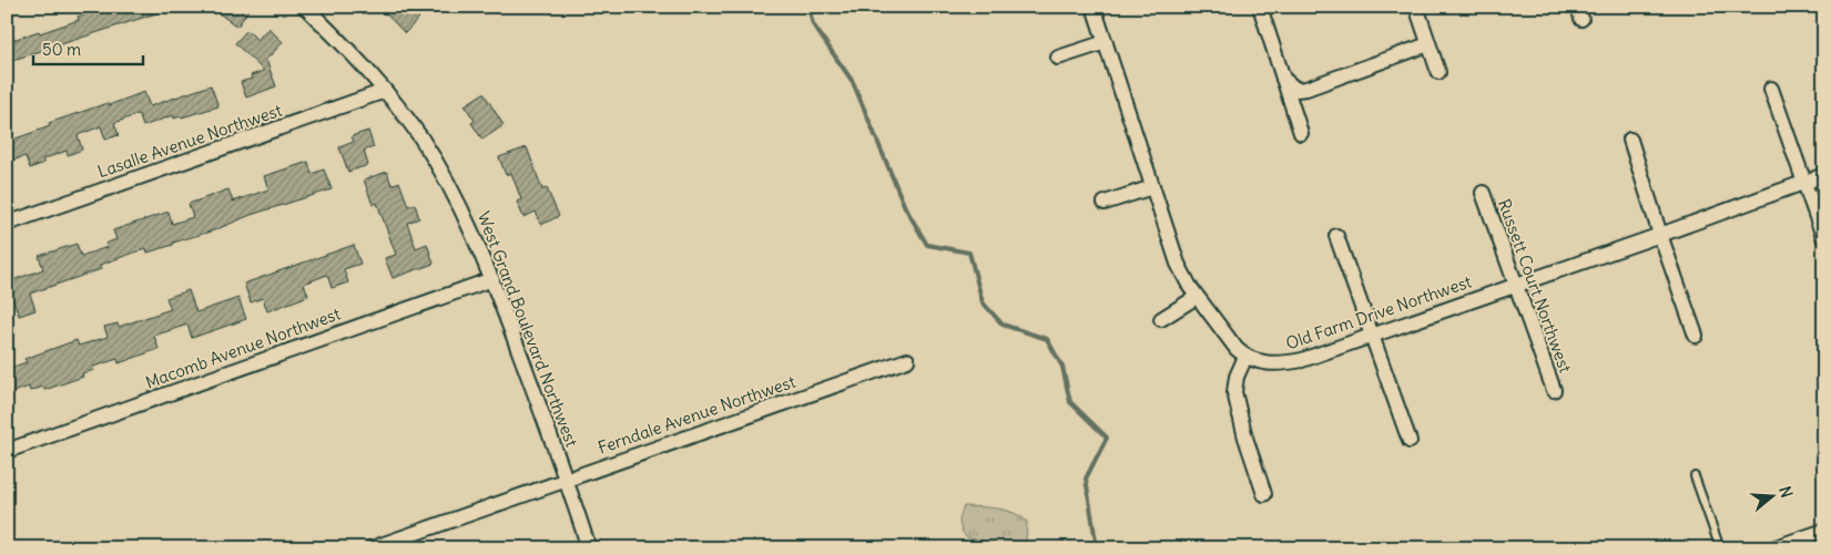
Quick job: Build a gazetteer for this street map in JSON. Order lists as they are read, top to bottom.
{
  "streets": {
    "street": [
      "Lasalle Avenue Northwest",
      "Russett Court Northwest",
      "Old Farm Drive Northwest",
      "West Grand Boulevard Northwest",
      "Macomb Avenue Northwest",
      "Ferndale Avenue Northwest"
    ]
  },
  "crossings": [
    ["Lasalle Avenue Northwest", "West Grand Boulevard Northwest"],
    ["Russett Court Northwest", "Old Farm Drive Northwest"],
    ["West Grand Boulevard Northwest", "Macomb Avenue Northwest"],
    ["West Grand Boulevard Northwest", "Ferndale Avenue Northwest"]
  ],
  "scale_bar": "50 m",
  "north": "right"
}
